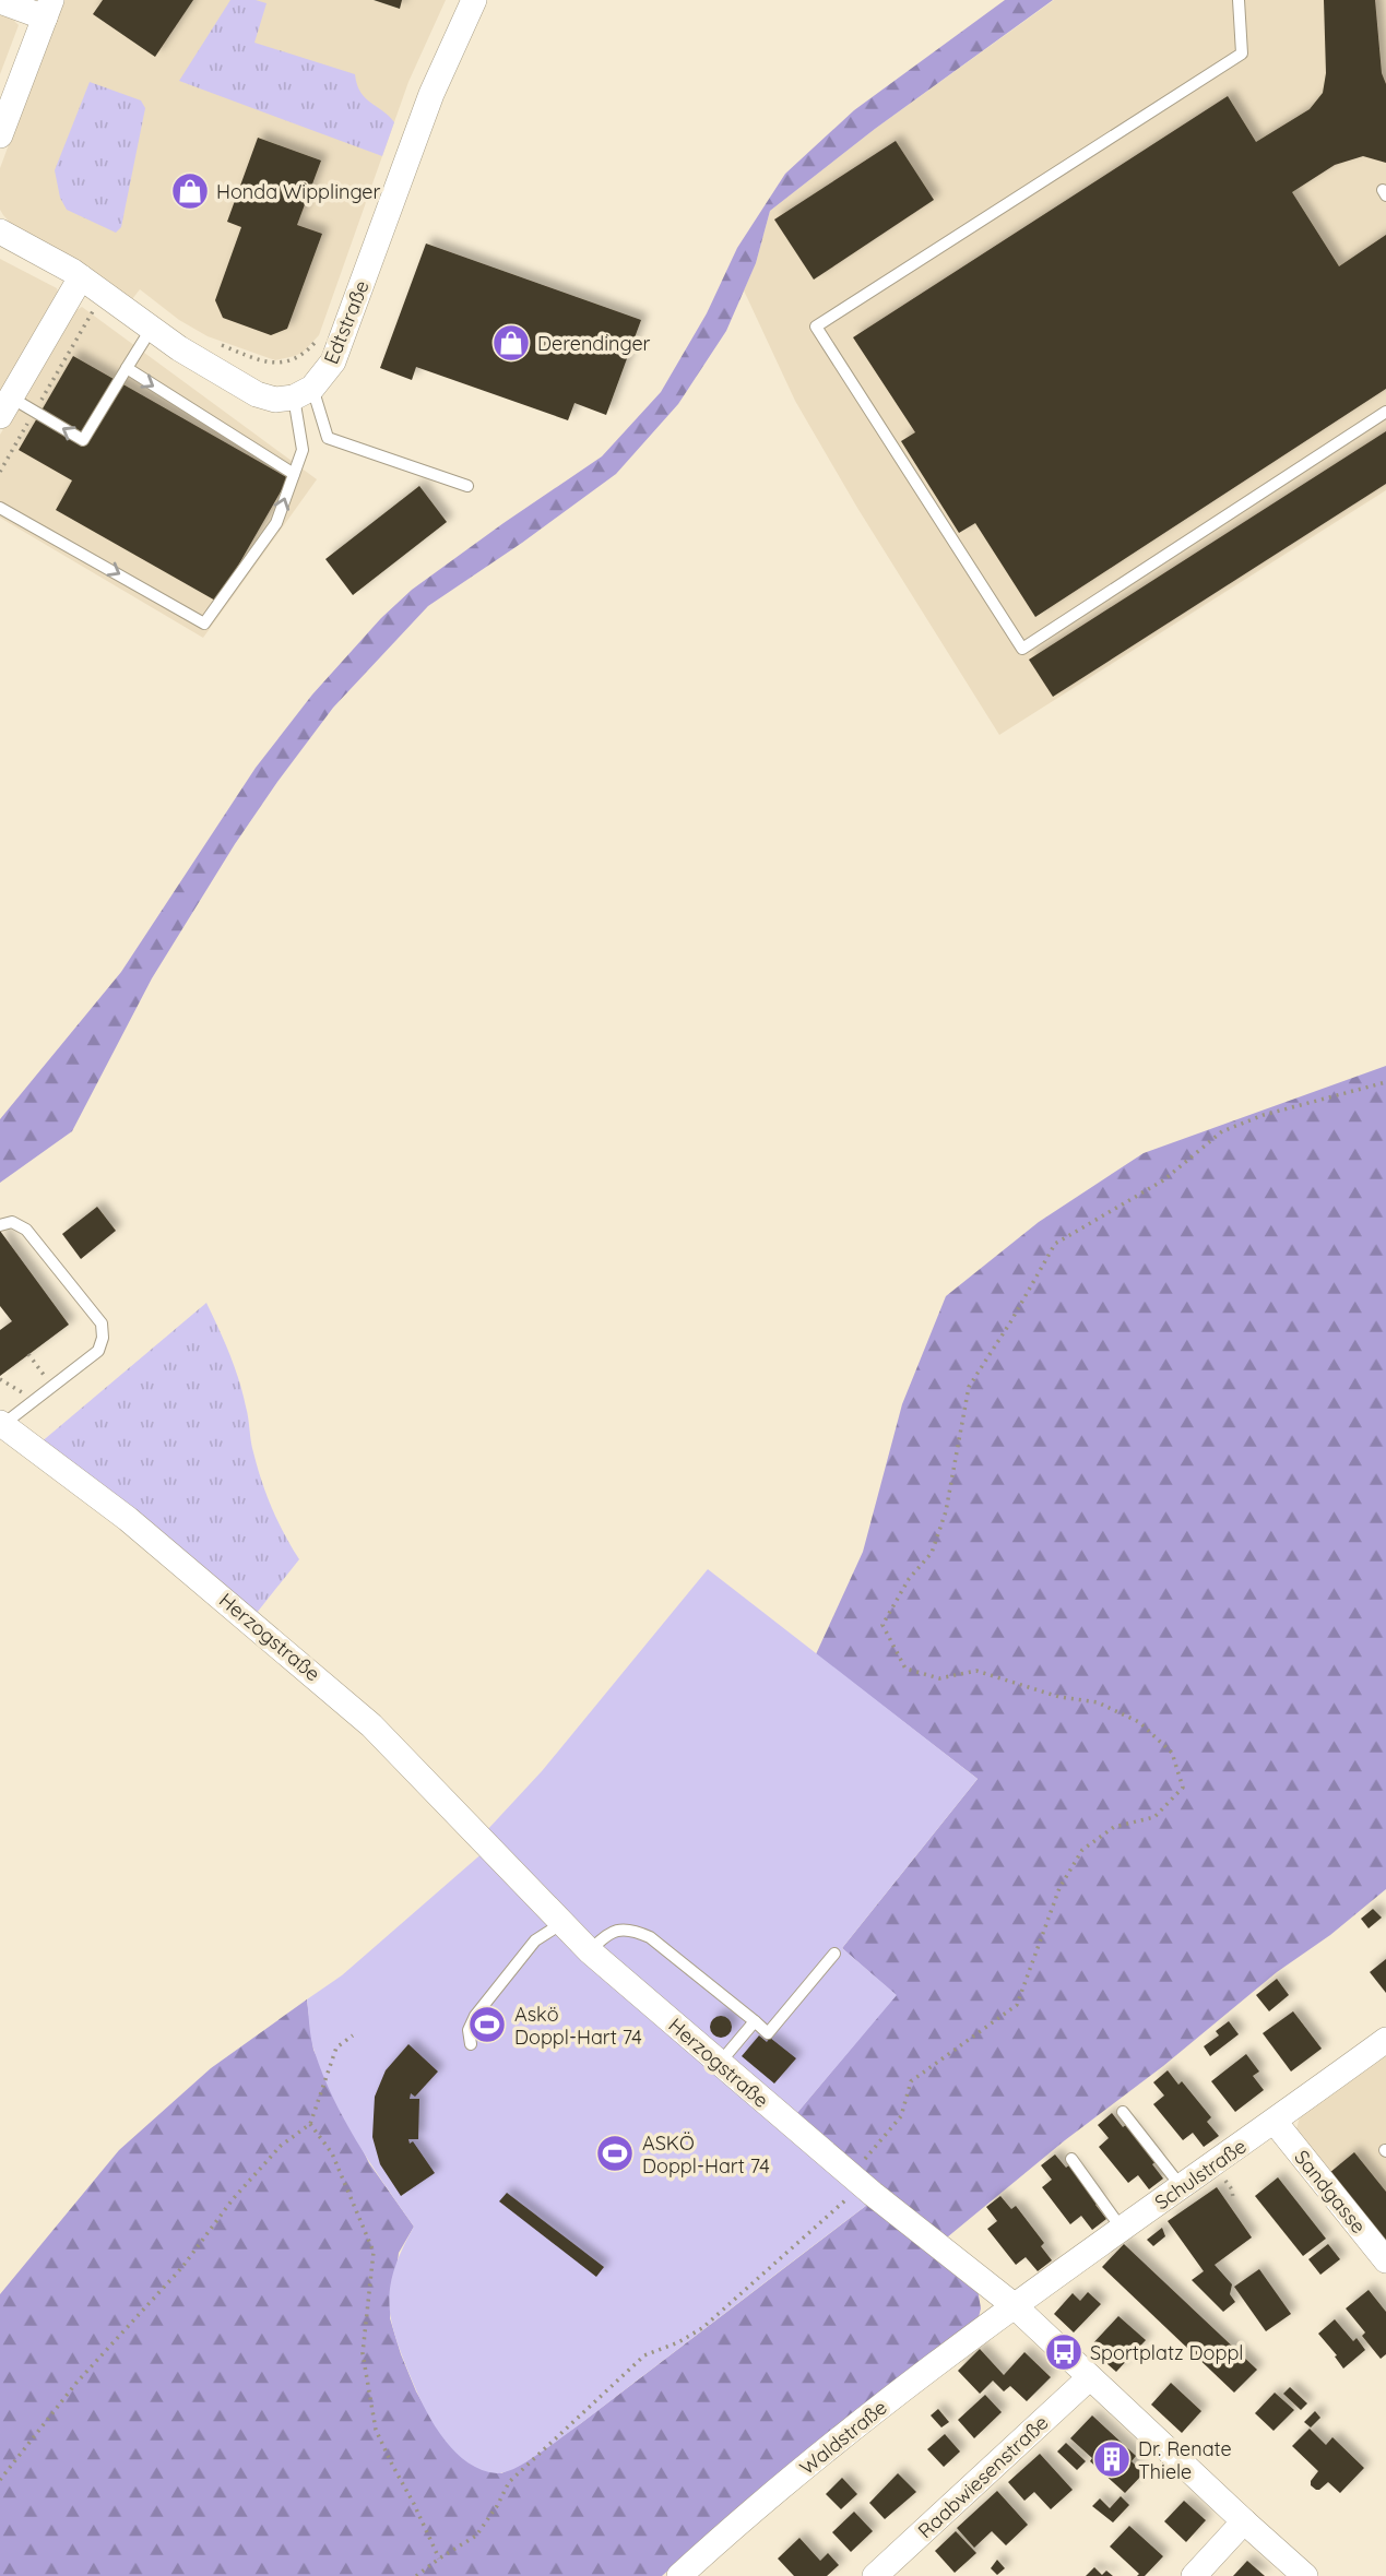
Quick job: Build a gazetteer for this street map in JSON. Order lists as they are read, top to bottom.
{
  "streets": {
    "street": [
      "Edtstraße",
      "Herzogstraße",
      "Schulstraße",
      "Sandgasse",
      "Waldstraße",
      "Raabwiesenstraße"
    ]
  },
  "crossings": [
    ["Herzogstraße", "Schulstraße"],
    ["Herzogstraße", "Waldstraße"],
    ["Herzogstraße", "Raabwiesenstraße"],
    ["Schulstraße", "Sandgasse"],
    ["Schulstraße", "Waldstraße"]
  ],
  "places": {
    "shop": ["Honda Wipplinger", "Derendinger"],
    "sports": ["Askö Doppl-Hart 74", "ASKÖ Doppl-Hart 74"],
    "bus stop": ["Sportplatz Doppl"],
    "building": ["Dr. Renate Thiele"]
  }
}
